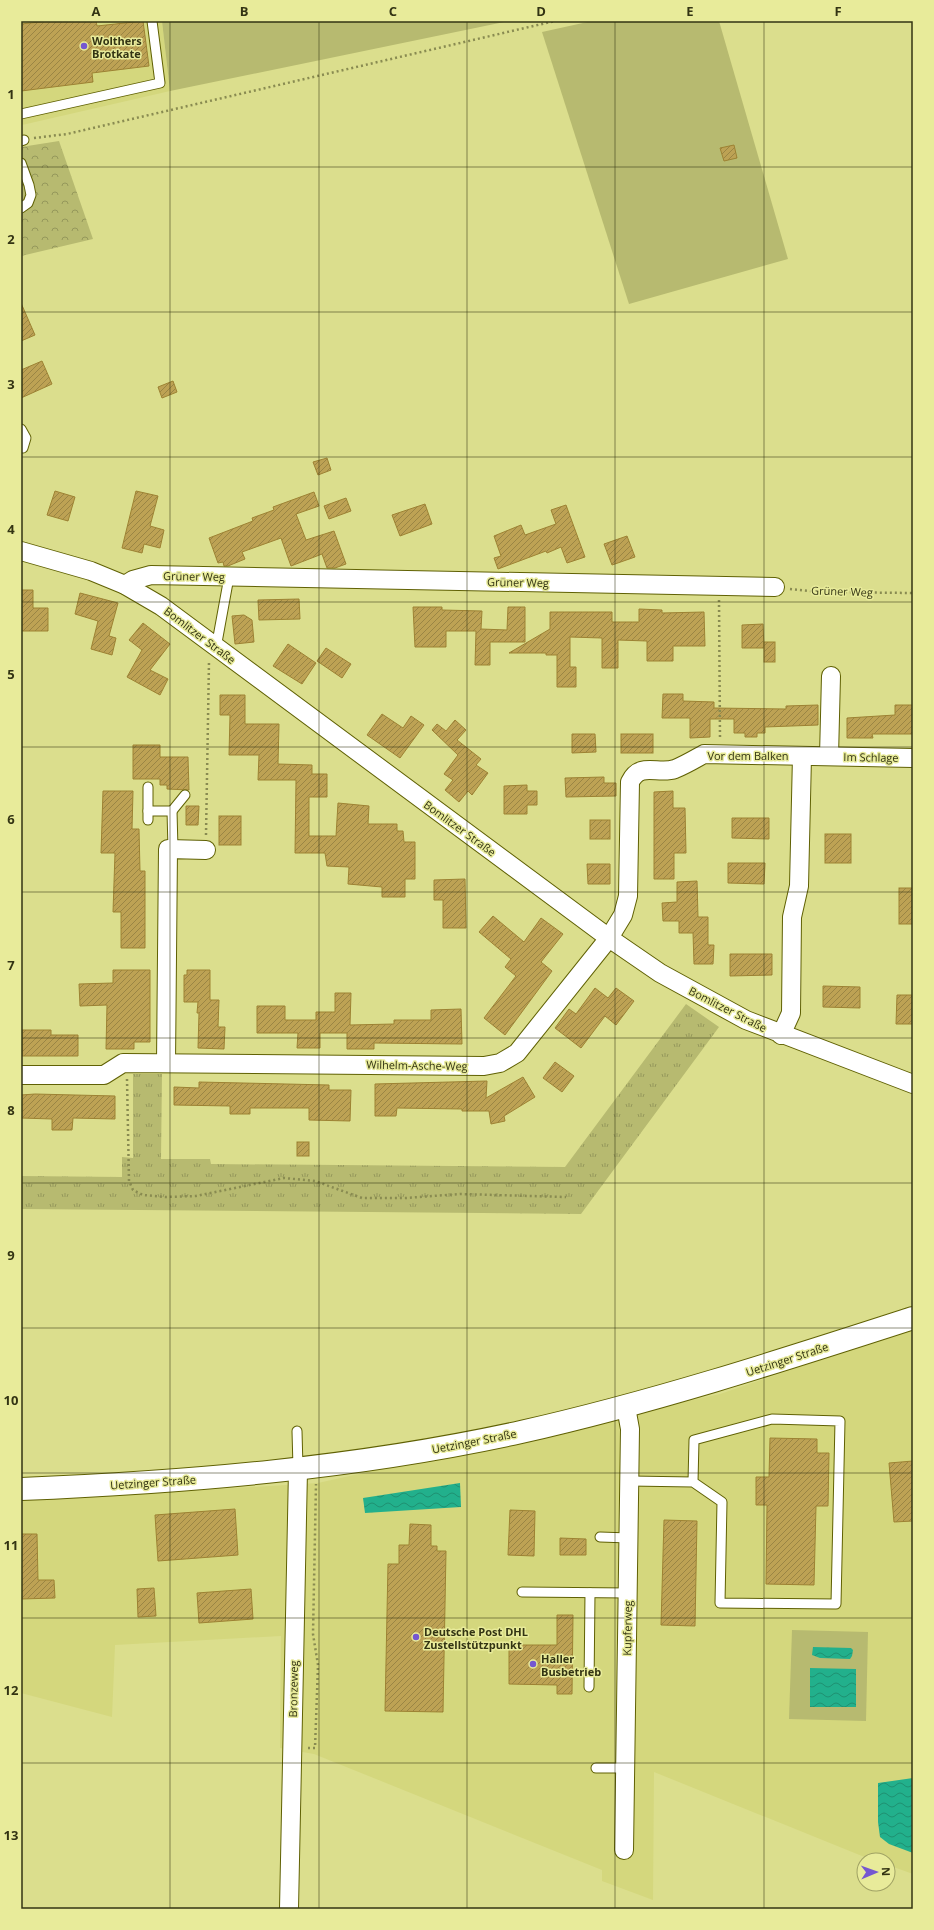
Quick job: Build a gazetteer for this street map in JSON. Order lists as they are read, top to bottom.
{
  "streets": {
    "street": [
      "Grüner Weg",
      "Bomlitzer Straße",
      "Vor dem Balken",
      "Im Schlage",
      "Wilhelm-Asche-Weg",
      "Uetzinger Straße",
      "Kupferweg",
      "Bronzeweg"
    ]
  },
  "crossings": [
    ["Grüner Weg", "Bomlitzer Straße"],
    ["Bomlitzer Straße", "Vor dem Balken"],
    ["Bomlitzer Straße", "Wilhelm-Asche-Weg"],
    ["Vor dem Balken", "Im Schlage"],
    ["Vor dem Balken", "Wilhelm-Asche-Weg"],
    ["Uetzinger Straße", "Kupferweg"],
    ["Uetzinger Straße", "Bronzeweg"]
  ],
  "places": ["Wolthers Brotkate", "Deutsche Post DHL Zustellstützpunkt", "Haller Busbetrieb"],
  "north": "right",
  "grid": {
    "columns": [
      "A",
      "B",
      "C",
      "D",
      "E",
      "F"
    ],
    "rows": [
      "1",
      "2",
      "3",
      "4",
      "5",
      "6",
      "7",
      "8",
      "9",
      "10",
      "11",
      "12",
      "13"
    ]
  }
}
